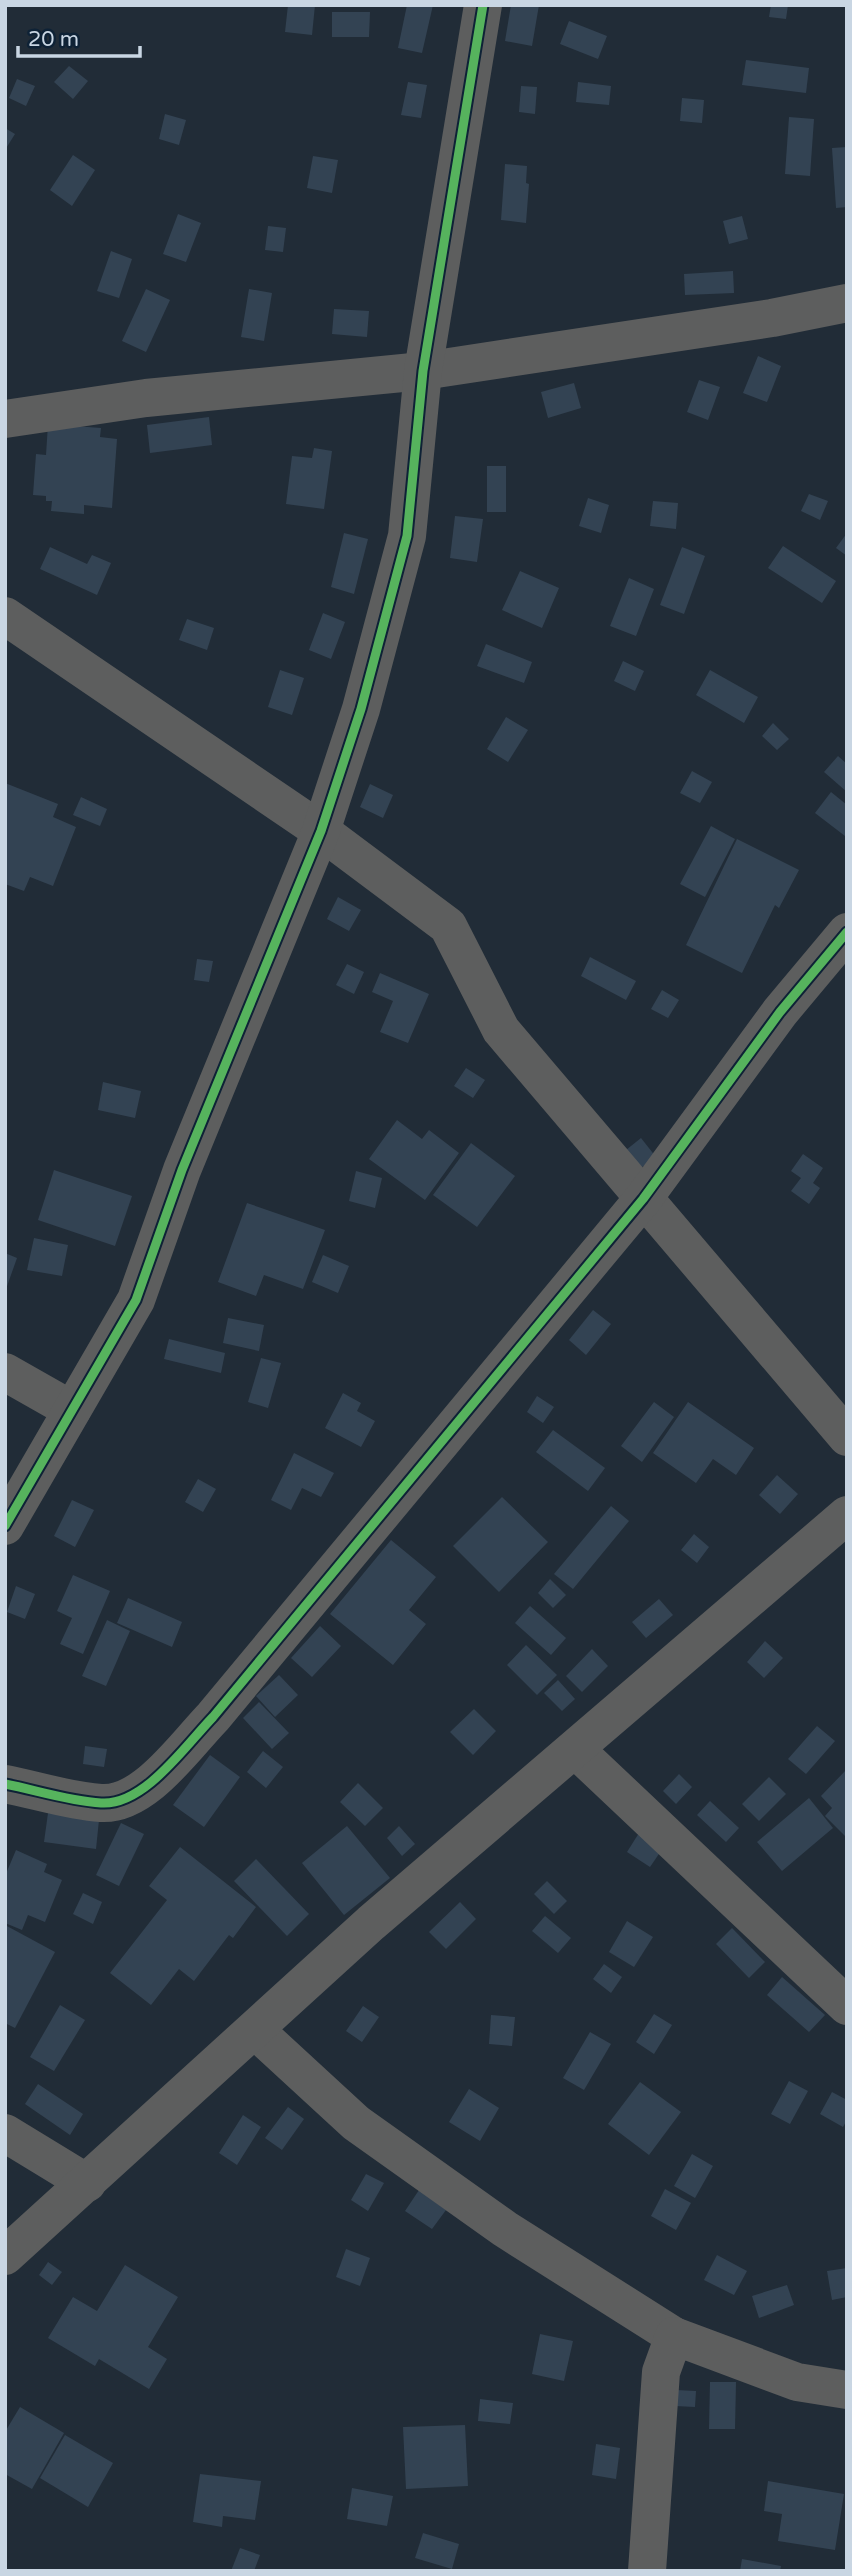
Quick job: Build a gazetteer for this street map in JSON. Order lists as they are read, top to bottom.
{
  "scale_bar": "20 m"
}
